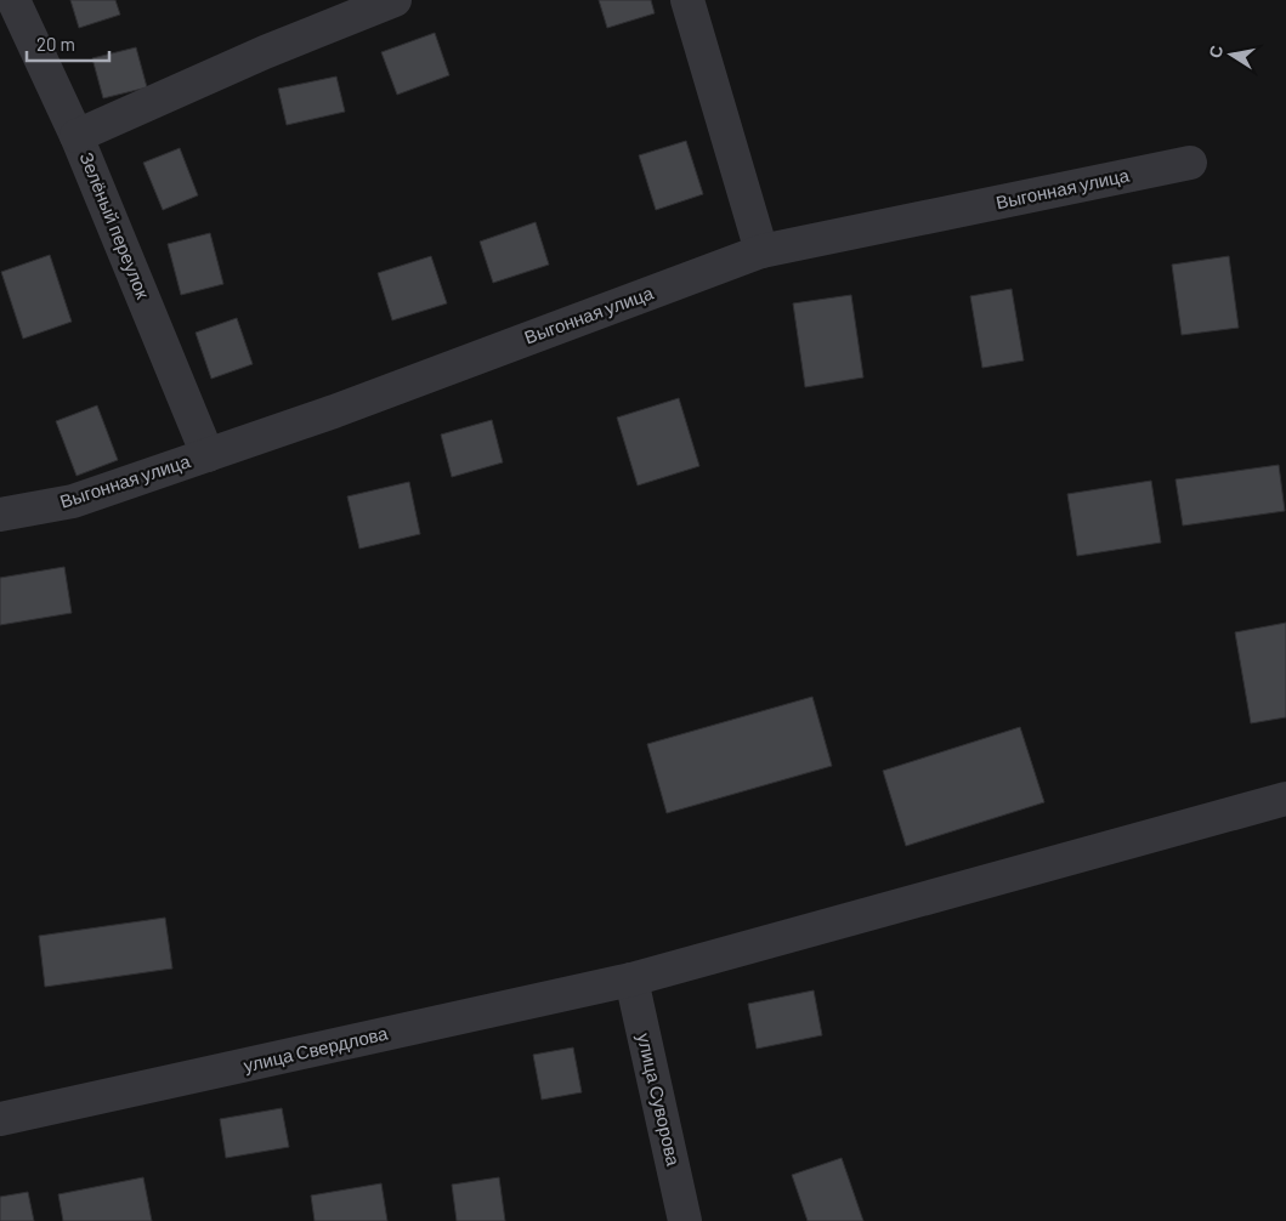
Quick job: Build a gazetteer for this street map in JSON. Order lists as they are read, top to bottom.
{
  "streets": {
    "street": [
      "Выгонная улица",
      "Зелёный переулок",
      "улица Свердлова",
      "улица Суворова"
    ]
  },
  "crossings": [
    ["Выгонная улица", "Зелёный переулок"],
    ["улица Свердлова", "улица Суворова"]
  ],
  "scale_bar": "20 m",
  "north": "left"
}
